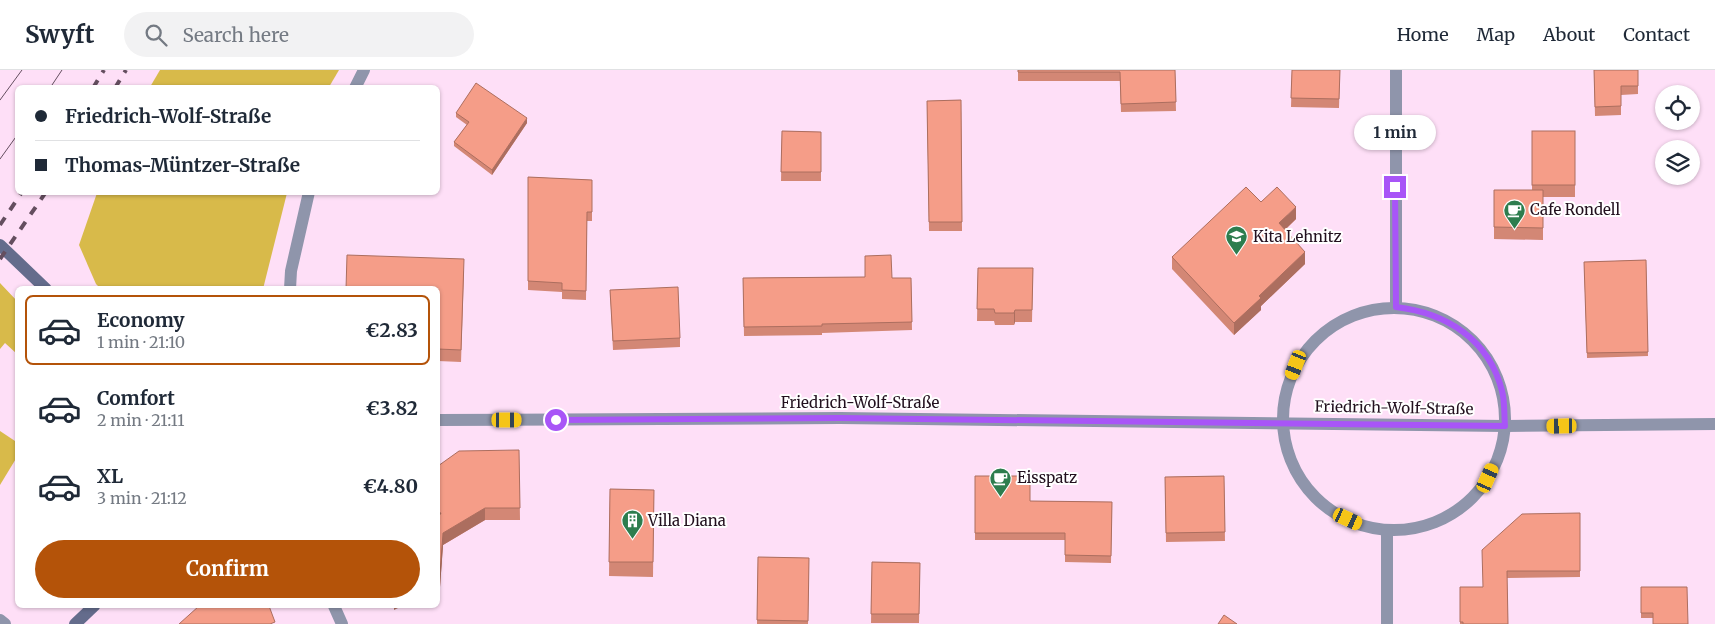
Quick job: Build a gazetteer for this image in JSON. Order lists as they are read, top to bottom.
{
  "streets": {
    "street": ["Friedrich-Wolf-Straße"]
  },
  "places": {
    "cafe": ["Cafe Rondell", "Eisspatz"],
    "school or university": ["Kita Lehnitz"],
    "building": ["Villa Diana"]
  },
  "page": {
    "header": "Swyft",
    "search": "Search here",
    "nav": [
      "Home",
      "Map",
      "About",
      "Contact"
    ],
    "banner": ["Friedrich-Wolf-Straße", "Thomas-Müntzer-Straße"],
    "bubble": "1 min",
    "list": [
      {
        "name": "Economy",
        "note": "1 min · 21:10",
        "value": "€2.83"
      },
      {
        "name": "Comfort",
        "note": "2 min · 21:11",
        "value": "€3.82"
      },
      {
        "name": "XL",
        "note": "3 min · 21:12",
        "value": "€4.80"
      }
    ],
    "buttons": "Confirm"
  }
}
